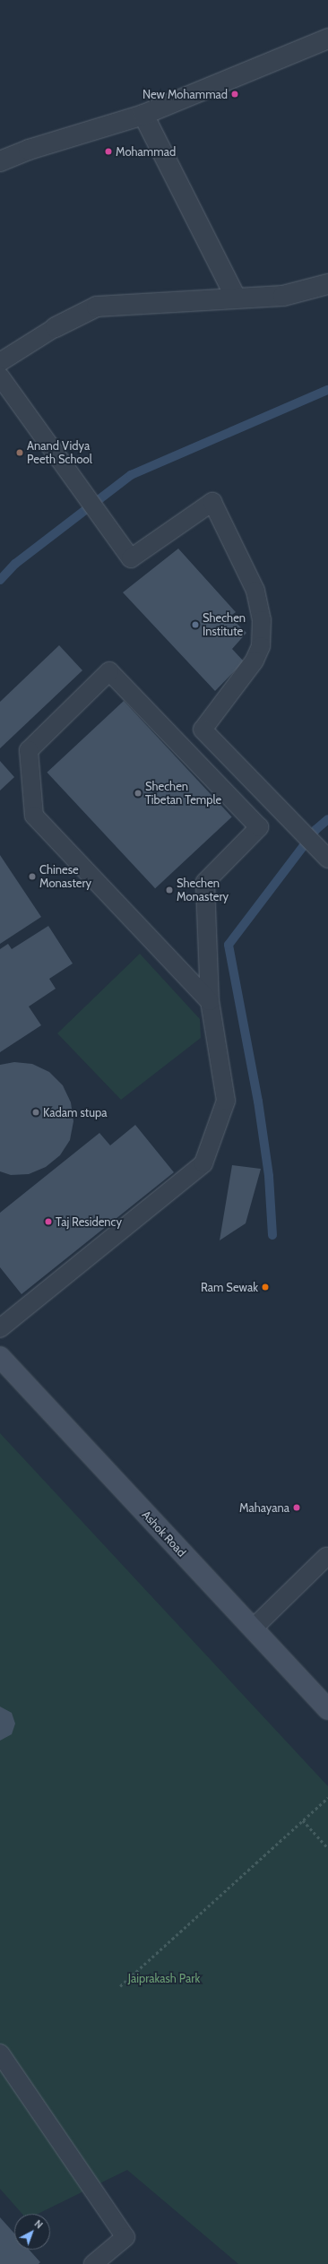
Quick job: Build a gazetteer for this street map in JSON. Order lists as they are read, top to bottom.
{
  "streets": {
    "street": ["Ashok Road"]
  },
  "parks": ["Jaiprakash Park"],
  "places": [
    "New Mohammad",
    "Mohammad",
    "Anand Vidya Peeth School",
    "Shechen Institute",
    "Shechen Tibetan Temple",
    "Chinese Monastery",
    "Shechen Monastery",
    "Kadam stupa",
    "Taj Residency",
    "Ram Sewak",
    "Mahayana"
  ],
  "north": "top right"
}
